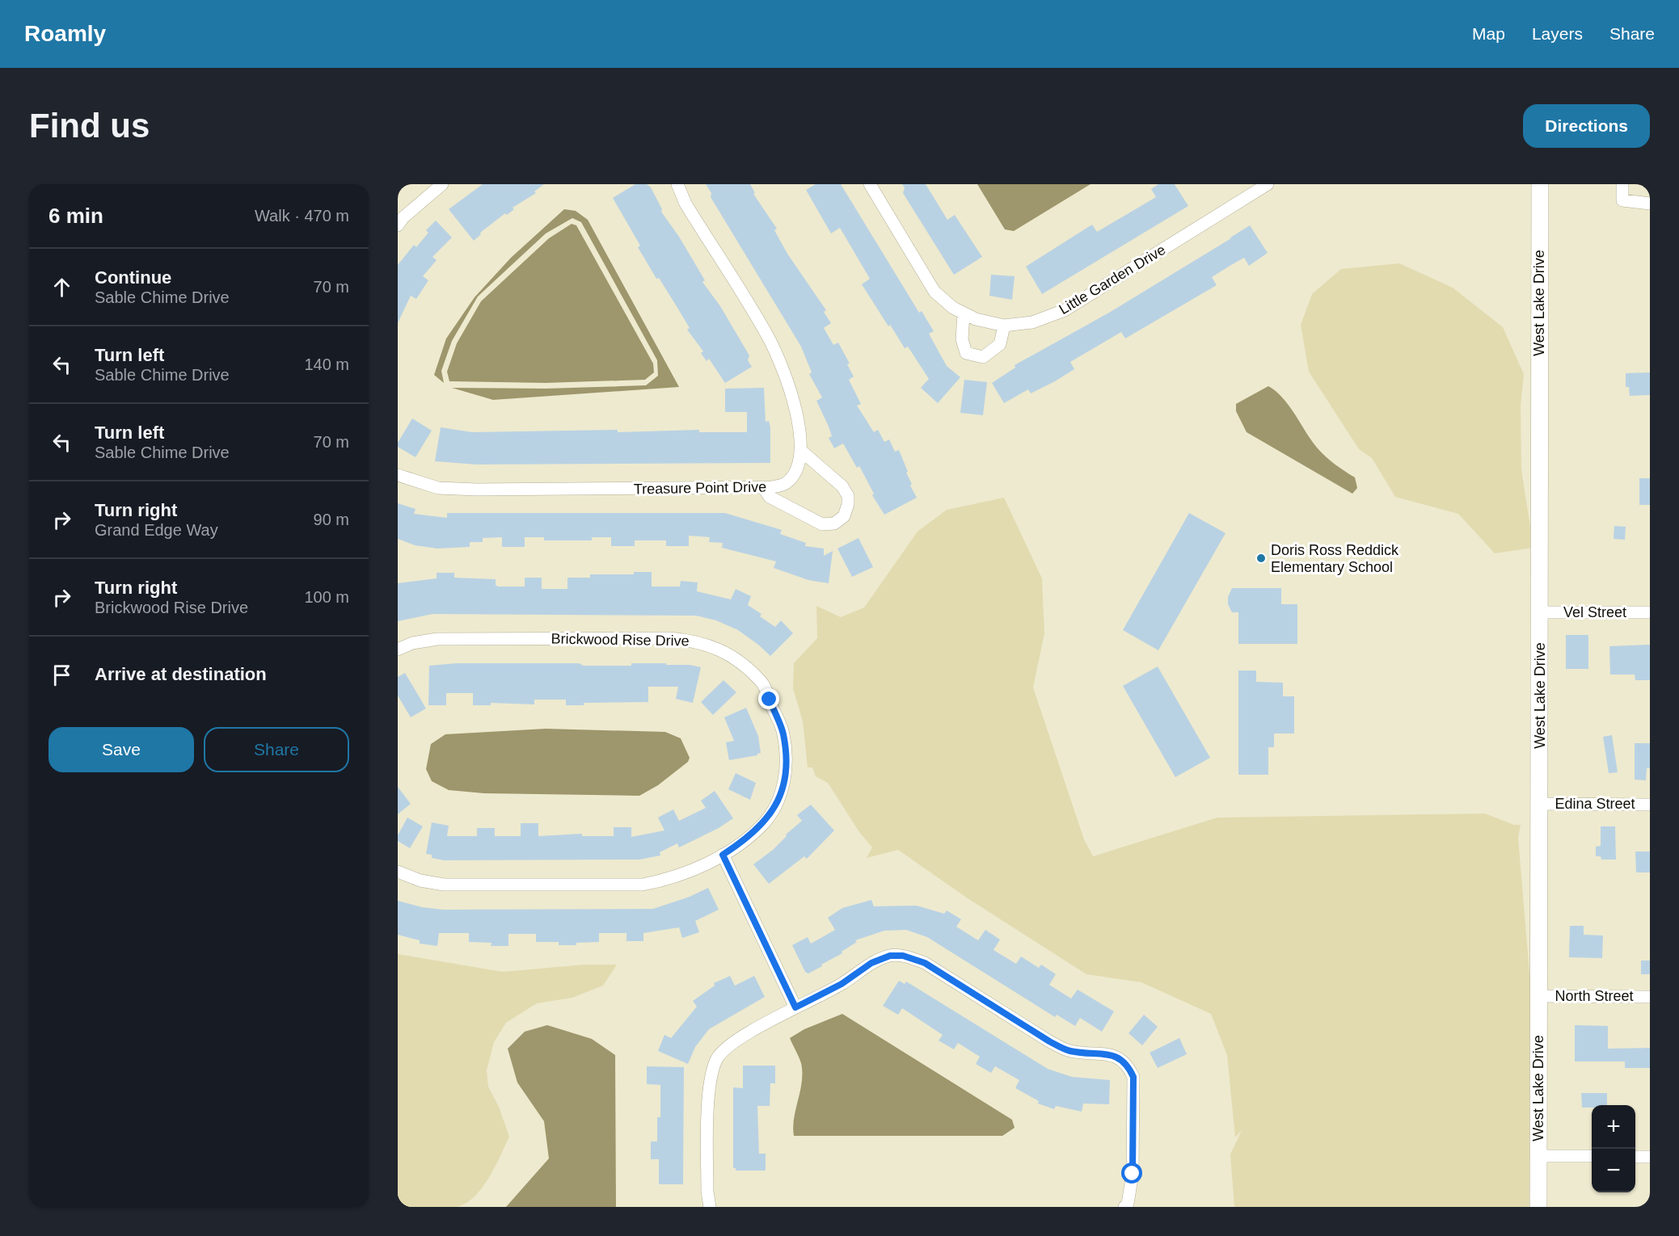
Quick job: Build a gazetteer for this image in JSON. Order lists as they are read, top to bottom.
{
  "streets": {
    "street": [
      "Little Garden Drive",
      "West Lake Drive",
      "Treasure Point Drive",
      "Vel Street",
      "Brickwood Rise Drive",
      "Edina Street",
      "North Street"
    ]
  },
  "crossings": [
    ["West Lake Drive", "Vel Street"],
    ["West Lake Drive", "Edina Street"],
    ["West Lake Drive", "North Street"]
  ],
  "places": ["Doris Ross Reddick Elementary School"],
  "page": {
    "header": "Roamly",
    "nav": ["Map", "Layers", "Share"],
    "buttons": [
      "Directions",
      ["Save", "Share"]
    ],
    "title": "Find us",
    "heading": ["6 min", "Walk · 470 m"],
    "list": [
      ["Continue", "Sable Chime Drive", "70 m"],
      ["Turn left", "Sable Chime Drive", "140 m"],
      ["Turn left", "Sable Chime Drive", "70 m"],
      ["Turn right", "Grand Edge Way", "90 m"],
      ["Turn right", "Brickwood Rise Drive", "100 m"],
      "Arrive at destination"
    ],
    "map_buttons": ["+", "−"]
  }
}
